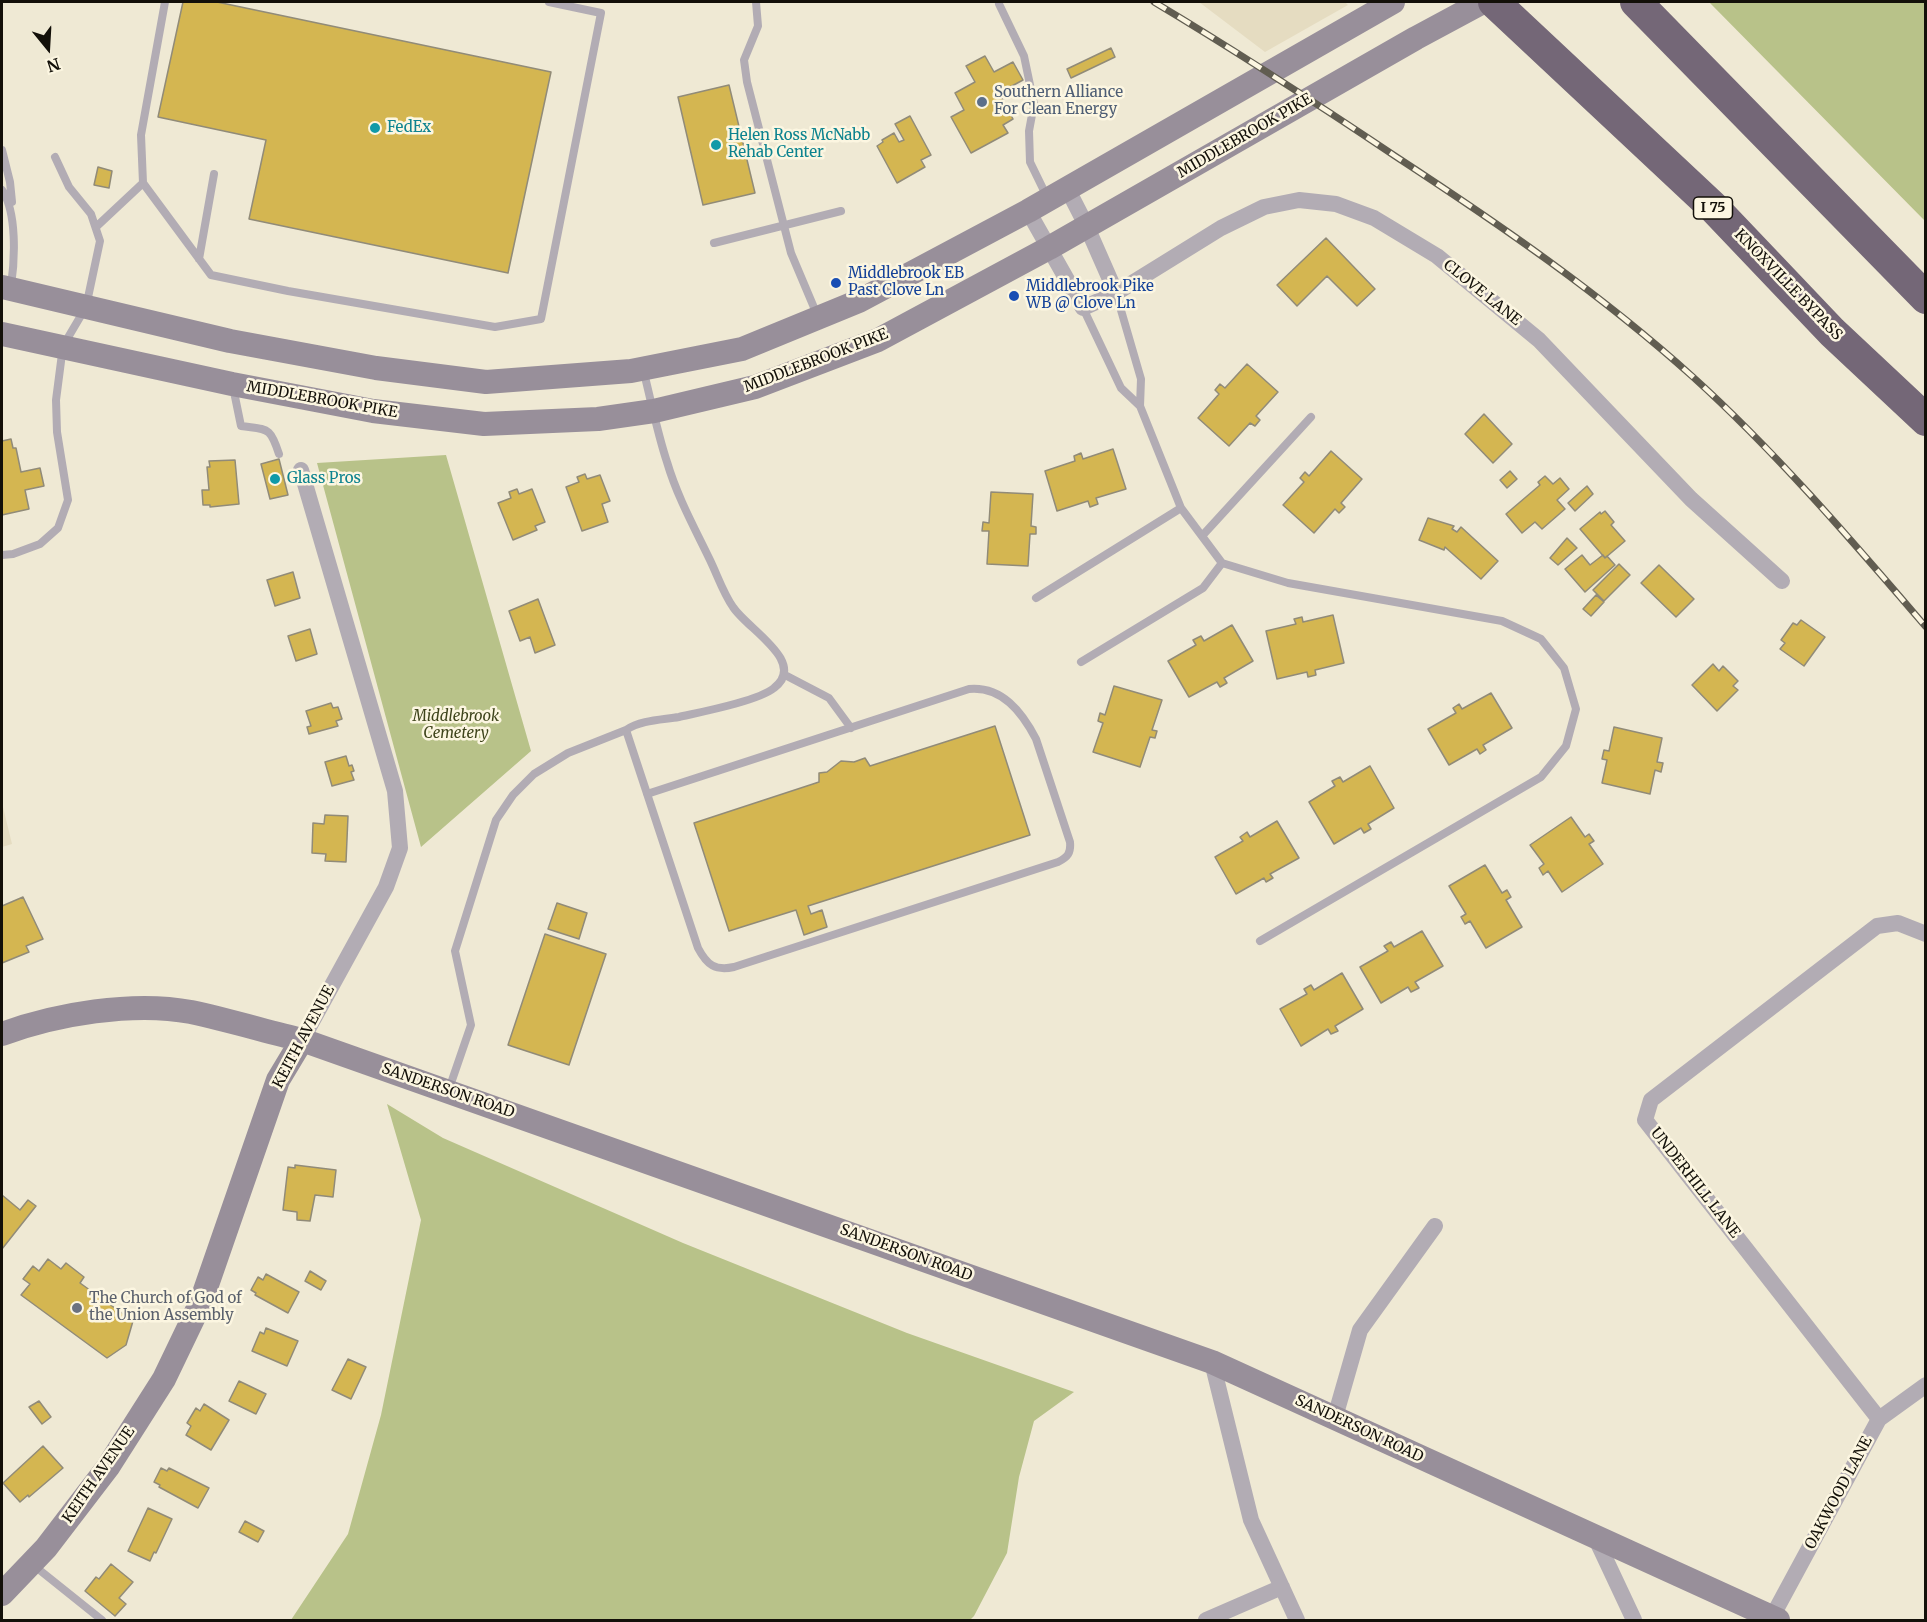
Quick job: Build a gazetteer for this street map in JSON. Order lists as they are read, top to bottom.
{
  "streets": {
    "highway": ["I 75", "KNOXVILLE BYPASS"],
    "main road": ["MIDDLEBROOK PIKE", "KEITH AVENUE", "SANDERSON ROAD"],
    "street": ["CLOVE LANE", "UNDERHILL LANE", "OAKWOOD LANE"]
  },
  "crossings": [
    ["KEITH AVENUE", "SANDERSON ROAD"],
    ["SANDERSON ROAD", "OAKWOOD LANE"],
    ["UNDERHILL LANE", "OAKWOOD LANE"]
  ],
  "parks": ["Middlebrook Cemetery"],
  "places": [
    "Southern Alliance For Clean Energy",
    "FedEx",
    "Helen Ross McNabb Rehab Center",
    "Middlebrook EB Past Clove Ln",
    "Middlebrook Pike WB @ Clove Ln",
    "Glass Pros",
    "The Church of God of the Union Assembly"
  ],
  "north": "bottom"
}
